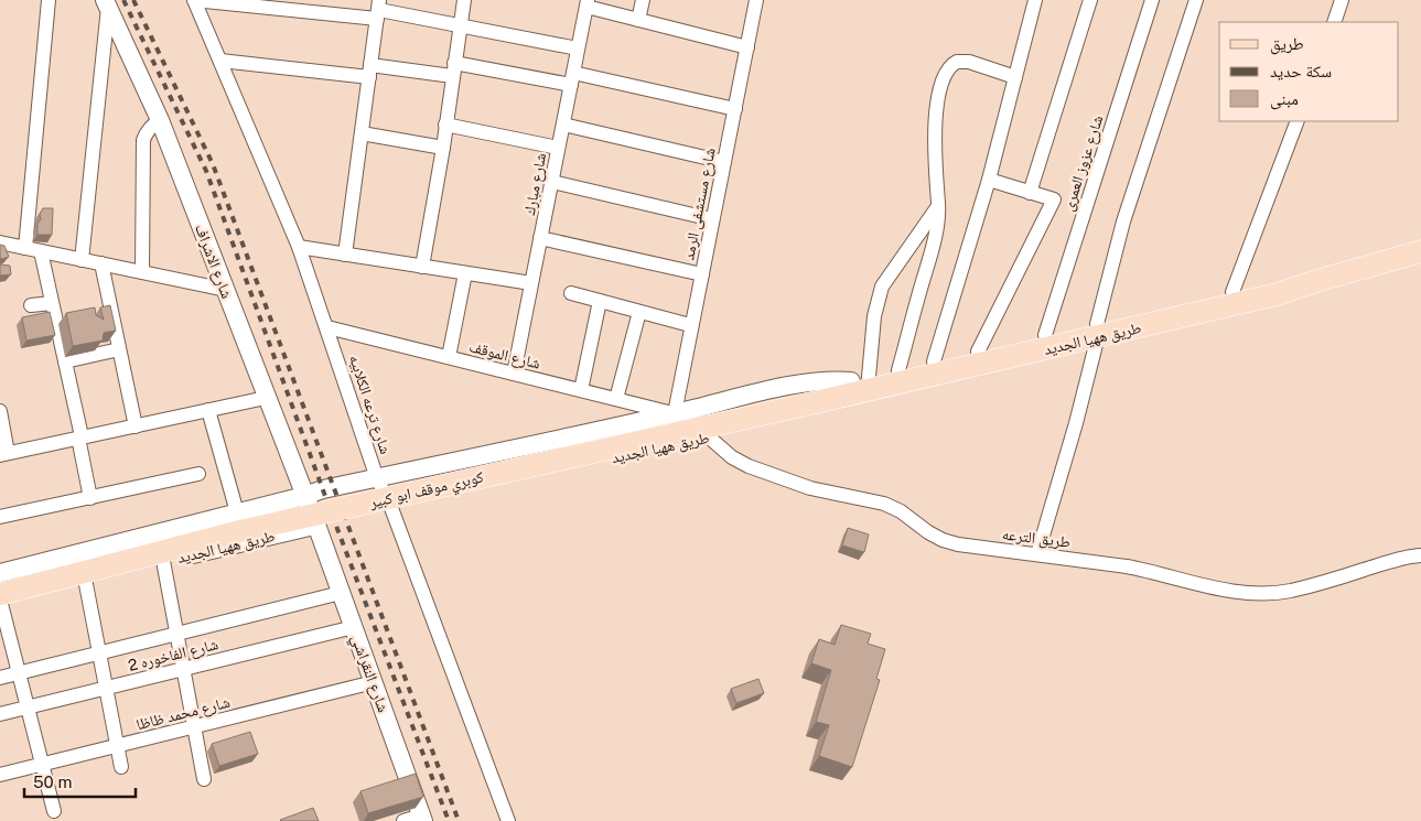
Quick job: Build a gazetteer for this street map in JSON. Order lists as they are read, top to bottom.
{
  "streets": {
    "main road": ["طريق ههيا الجديد", "كوبري موقف ابو كبير"],
    "street": [
      "شارع عزوز العمرى",
      "شارع مبارك",
      "شارع مستشفى الرمد",
      "شارع الاشراف",
      "شارع الموقف",
      "شارع ترعه الكلابيه",
      "طريق الترعه",
      "شارع الفاخوره 2",
      "شارع النقراشي",
      "شارع محمد ظاظا"
    ]
  },
  "crossings": [
    ["شارع عزوز العمرى", "طريق ههيا الجديد"],
    ["شارع مبارك", "شارع الموقف"],
    ["شارع مستشفى الرمد", "طريق ههيا الجديد"],
    ["شارع مستشفى الرمد", "شارع الموقف"],
    ["شارع مستشفى الرمد", "طريق الترعه"],
    ["شارع الاشراف", "طريق ههيا الجديد"],
    ["شارع الاشراف", "شارع النقراشي"],
    ["طريق ههيا الجديد", "شارع الموقف"],
    ["طريق ههيا الجديد", "شارع ترعه الكلابيه"],
    ["طريق ههيا الجديد", "كوبري موقف ابو كبير"],
    ["طريق ههيا الجديد", "طريق الترعه"],
    ["طريق ههيا الجديد", "شارع النقراشي"],
    ["شارع الموقف", "شارع ترعه الكلابيه"],
    ["شارع الموقف", "طريق الترعه"],
    ["شارع الفاخوره 2", "شارع النقراشي"],
    ["شارع النقراشي", "شارع محمد ظاظا"]
  ],
  "legend": ["طريق", "سكة حديد", "مبنى"],
  "scale_bar": "50 m"
}
